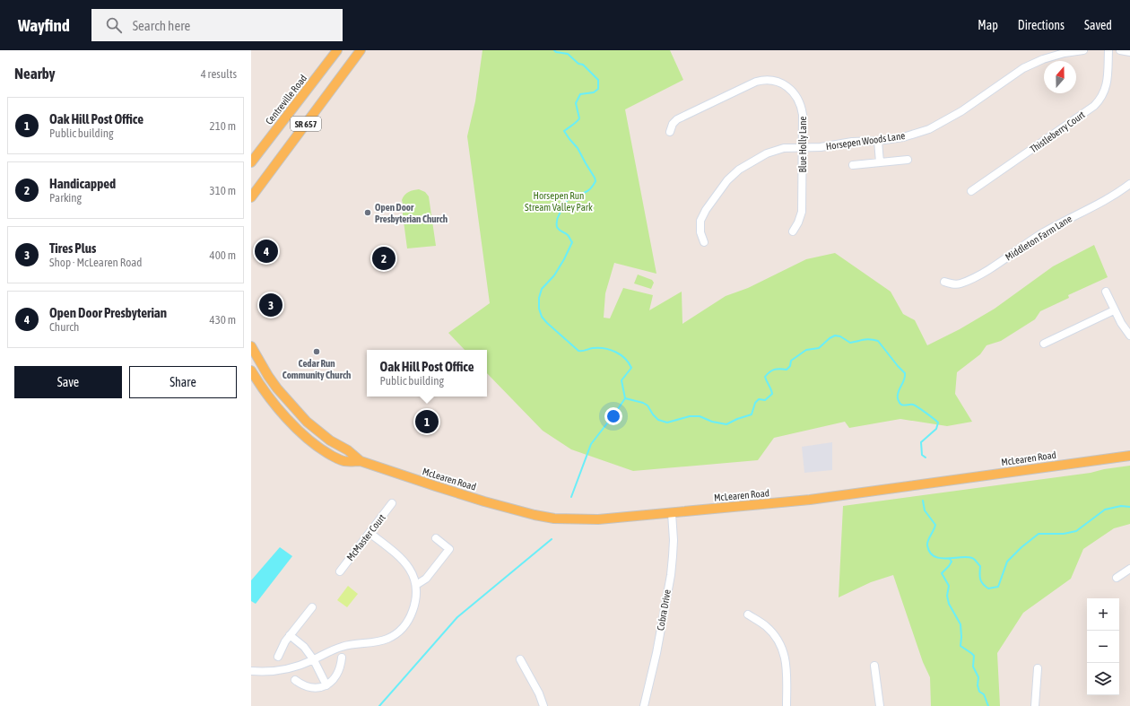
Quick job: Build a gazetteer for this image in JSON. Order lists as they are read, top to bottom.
{
  "streets": {
    "main road": ["Centreville Road", "SR 657", "McLearen Road"],
    "street": [
      "Thistleberry Court",
      "Horsepen Woods Lane",
      "Blue Holly Lane",
      "Middleton Farm Lane",
      "McMaster Court",
      "Cobra Drive"
    ]
  },
  "crossings": [
    ["Horsepen Woods Lane", "Blue Holly Lane"],
    ["McLearen Road", "Cobra Drive"]
  ],
  "parks": ["Horsepen Run Stream Valley Park"],
  "places": ["Open Door Presbyterian Church", "Cedar Run Community Church"],
  "north": "top",
  "page": {
    "header": "Wayfind",
    "search": "Search here",
    "nav": ["Map", "Directions", "Saved"],
    "heading": ["Nearby", "4 results"],
    "list": [
      {
        "mark": "1",
        "name": "Oak Hill Post Office",
        "note": "Public building",
        "value": "210 m"
      },
      {
        "mark": "2",
        "name": "Handicapped",
        "note": "Parking",
        "value": "310 m"
      },
      {
        "mark": "3",
        "name": "Tires Plus",
        "note": "Shop · McLearen Road",
        "value": "400 m"
      },
      {
        "mark": "4",
        "name": "Open Door Presbyterian",
        "note": "Church",
        "value": "430 m"
      }
    ],
    "pins": [
      "4",
      "2",
      "3",
      "1"
    ],
    "popup": ["Oak Hill Post Office", "Public building"],
    "buttons": ["Save", "Share"],
    "map_buttons": ["+", "−"]
  }
}
